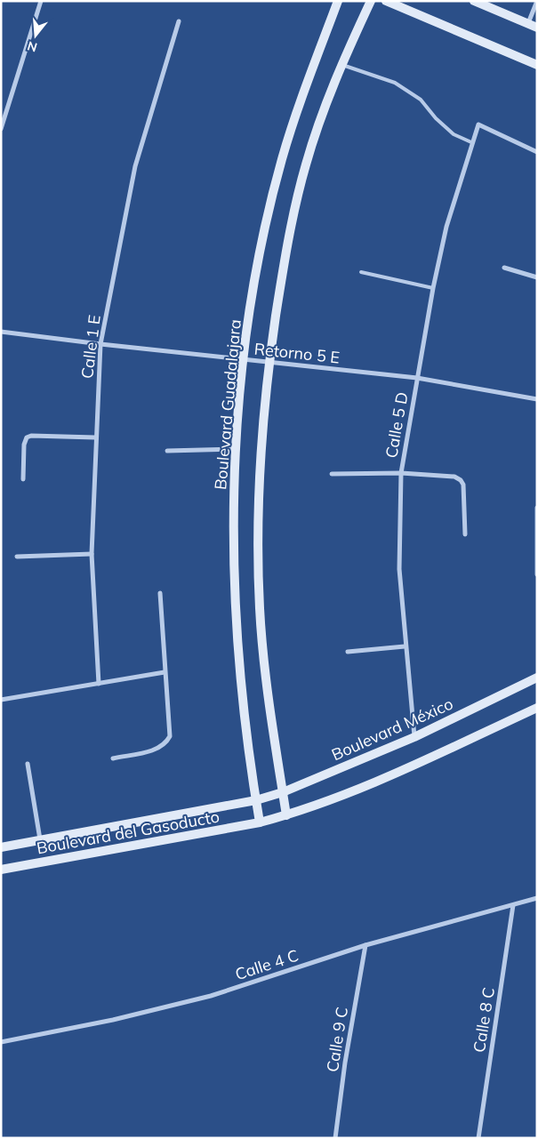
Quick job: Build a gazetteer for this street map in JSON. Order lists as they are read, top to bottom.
{
  "streets": {
    "street": [
      "Calle 1 E",
      "Retorno 5 E",
      "Boulevard Guadalajara",
      "Calle 5 D",
      "Boulevard México",
      "Boulevard del Gasoducto",
      "Calle 4 C",
      "Calle 8 C",
      "Calle 9 C"
    ]
  },
  "crossings": [
    ["Calle 1 E", "Retorno 5 E"],
    ["Retorno 5 E", "Boulevard Guadalajara"],
    ["Retorno 5 E", "Calle 5 D"],
    ["Boulevard Guadalajara", "Boulevard México"],
    ["Boulevard Guadalajara", "Boulevard del Gasoducto"],
    ["Calle 5 D", "Boulevard México"],
    ["Boulevard México", "Boulevard del Gasoducto"],
    ["Calle 4 C", "Calle 8 C"],
    ["Calle 4 C", "Calle 9 C"]
  ],
  "north": "bottom"
}
